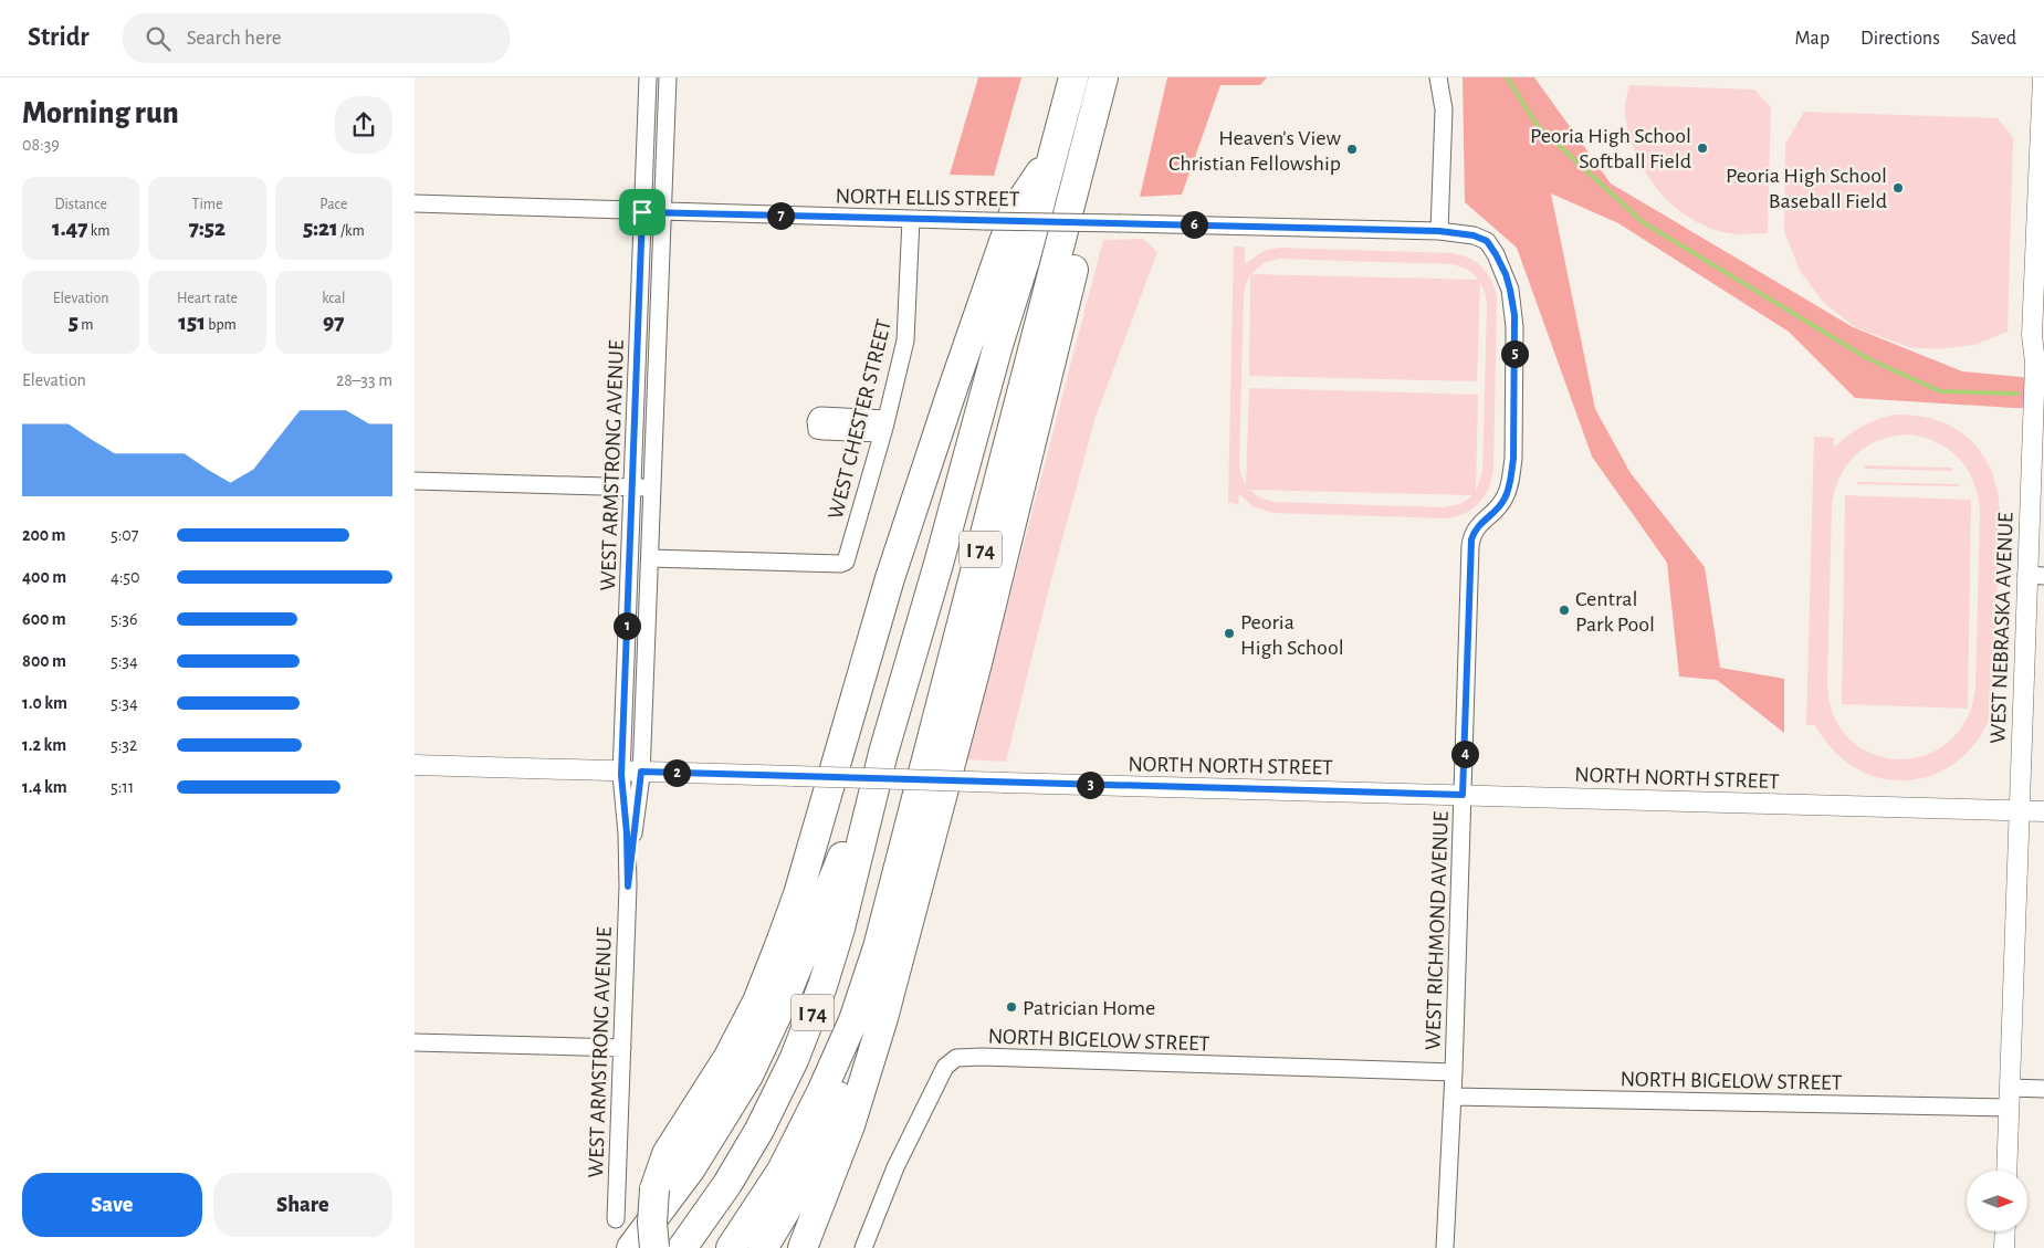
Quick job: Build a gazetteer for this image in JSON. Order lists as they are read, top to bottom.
{
  "streets": {
    "highway": ["I 74"],
    "street": [
      "NORTH ELLIS STREET",
      "WEST CHESTER STREET",
      "WEST ARMSTRONG AVENUE",
      "WEST NEBRASKA AVENUE",
      "NORTH NORTH STREET",
      "WEST RICHMOND AVENUE",
      "NORTH BIGELOW STREET"
    ]
  },
  "crossings": [
    ["NORTH ELLIS STREET", "WEST CHESTER STREET"],
    ["NORTH ELLIS STREET", "WEST ARMSTRONG AVENUE"],
    ["NORTH ELLIS STREET", "WEST RICHMOND AVENUE"],
    ["WEST CHESTER STREET", "WEST ARMSTRONG AVENUE"],
    ["WEST ARMSTRONG AVENUE", "NORTH NORTH STREET"],
    ["WEST NEBRASKA AVENUE", "NORTH NORTH STREET"],
    ["WEST NEBRASKA AVENUE", "NORTH BIGELOW STREET"],
    ["NORTH NORTH STREET", "WEST RICHMOND AVENUE"],
    ["WEST RICHMOND AVENUE", "NORTH BIGELOW STREET"]
  ],
  "places": [
    "Peoria High School Softball Field",
    "Heaven's View Christian Fellowship",
    "Peoria High School Baseball Field",
    "Central Park Pool",
    "Peoria High School",
    "Patrician Home"
  ],
  "north": "right",
  "page": {
    "header": "Stridr",
    "search": "Search here",
    "nav": ["Map", "Directions", "Saved"],
    "heading": ["Morning run", "08:39"],
    "stats": [
      ["Distance", "1.47 km"],
      ["Time", "7:52"],
      ["Pace", "5:21 /km"],
      ["Elevation", "5 m"],
      ["Heart rate", "151 bpm"],
      ["kcal", "97"]
    ],
    "pins": [
      "7",
      "6",
      "5",
      "1",
      "4",
      "2",
      "3"
    ],
    "chart": ["Elevation", "28–33 m"],
    "list": [
      {
        "name": "200 m",
        "note": "5:07"
      },
      {
        "name": "400 m",
        "note": "4:50"
      },
      {
        "name": "600 m",
        "note": "5:36"
      },
      {
        "name": "800 m",
        "note": "5:34"
      },
      {
        "name": "1.0 km",
        "note": "5:34"
      },
      {
        "name": "1.2 km",
        "note": "5:32"
      },
      {
        "name": "1.4 km",
        "note": "5:11"
      }
    ],
    "buttons": ["Save", "Share"]
  }
}
